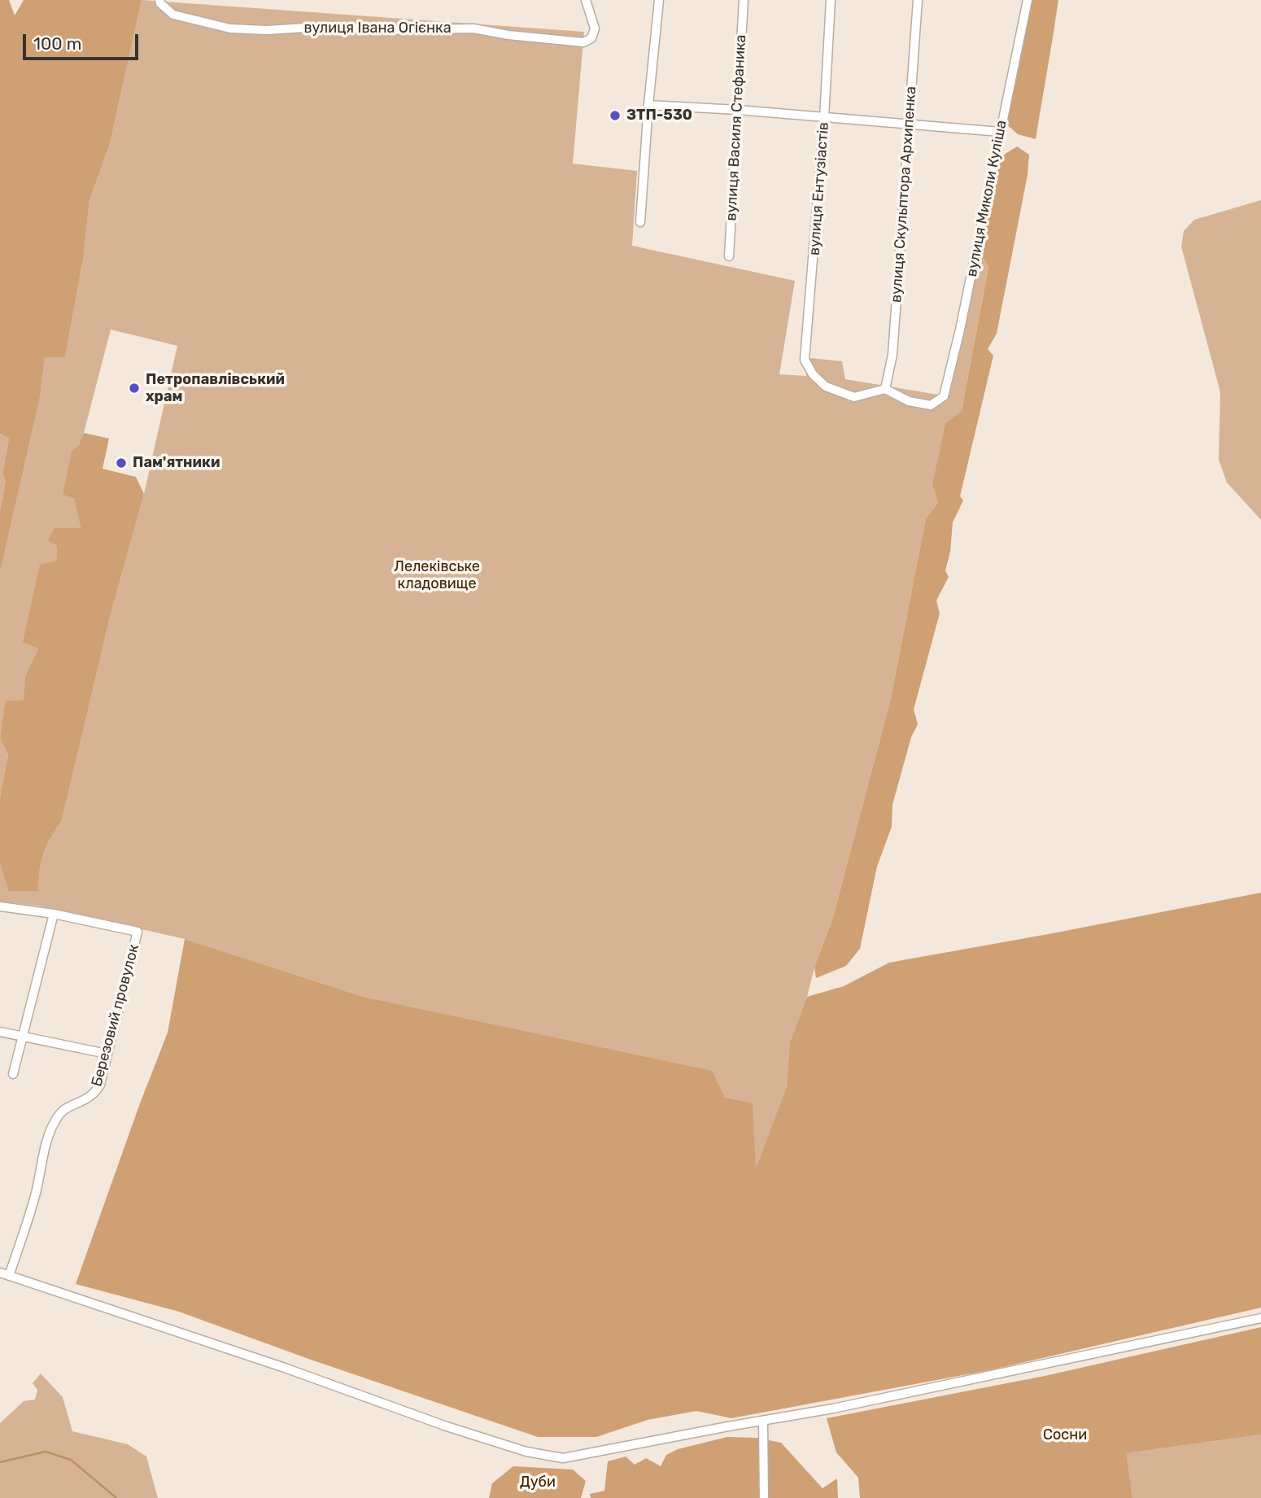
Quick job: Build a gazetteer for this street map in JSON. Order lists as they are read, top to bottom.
{
  "streets": {
    "street": [
      "вулиця Івана Огієнка",
      "вулиця Василя Стефаника",
      "вулиця Ентузіастів",
      "вулиця Скульптора Архипенка",
      "вулиця Миколи Куліша",
      "Березовий провулок"
    ]
  },
  "crossings": [
    ["вулиця Ентузіастів", "вулиця Скульптора Архипенка"],
    ["вулиця Ентузіастів", "вулиця Миколи Куліша"],
    ["вулиця Скульптора Архипенка", "вулиця Миколи Куліша"]
  ],
  "parks": ["Лелеківське кладовище", "Сосни", "Дуби"],
  "places": ["ЗТП-530", "Петропавлівський храм", "Пам'ятники"],
  "scale_bar": "100 m"
}
